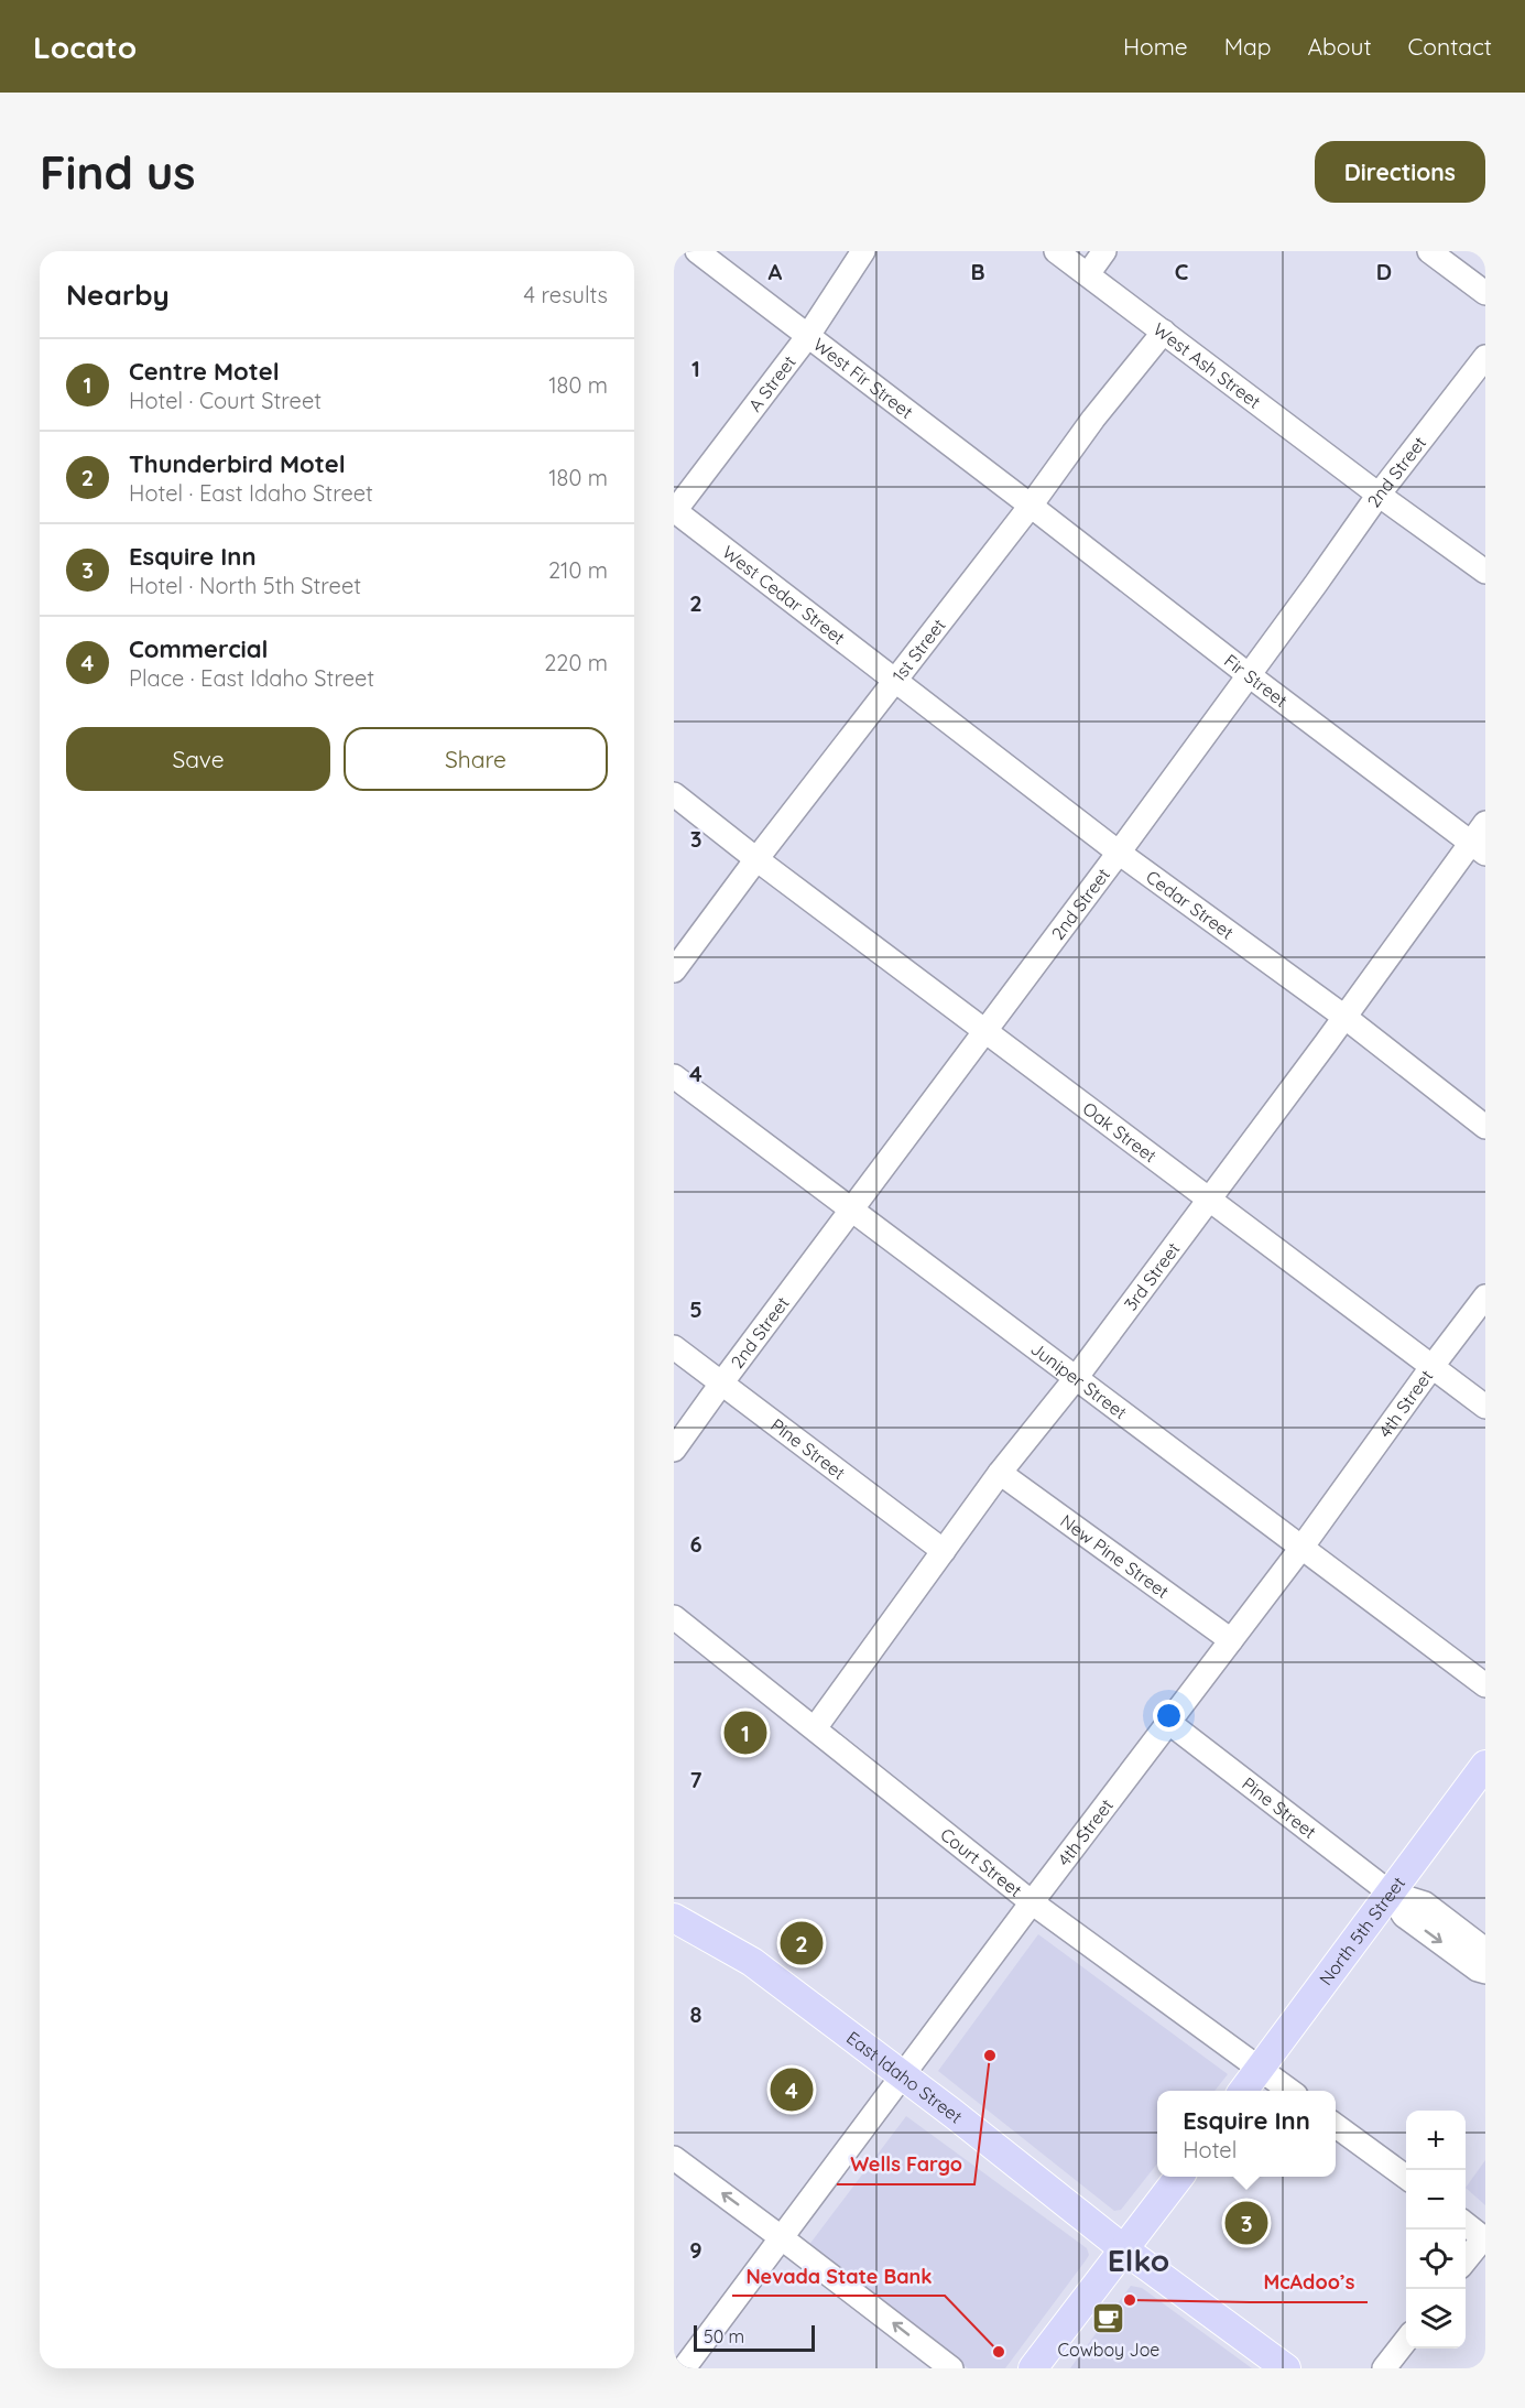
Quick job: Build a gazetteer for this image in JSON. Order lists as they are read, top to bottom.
{
  "streets": {
    "main road": ["North 5th Street", "East Idaho Street"],
    "street": [
      "West Ash Street",
      "West Fir Street",
      "A Street",
      "2nd Street",
      "West Cedar Street",
      "1st Street",
      "Fir Street",
      "Cedar Street",
      "Oak Street",
      "3rd Street",
      "Juniper Street",
      "4th Street",
      "Pine Street",
      "New Pine Street",
      "Court Street"
    ]
  },
  "crossings": [
    ["West Ash Street", "2nd Street"],
    ["West Ash Street", "1st Street"],
    ["West Fir Street", "A Street"],
    ["West Fir Street", "1st Street"],
    ["West Fir Street", "Fir Street"],
    ["A Street", "West Cedar Street"],
    ["2nd Street", "Fir Street"],
    ["2nd Street", "Cedar Street"],
    ["2nd Street", "Oak Street"],
    ["2nd Street", "Juniper Street"],
    ["2nd Street", "Pine Street"],
    ["West Cedar Street", "1st Street"],
    ["West Cedar Street", "Cedar Street"],
    ["1st Street", "Fir Street"],
    ["1st Street", "Cedar Street"],
    ["1st Street", "Oak Street"],
    ["Fir Street", "3rd Street"],
    ["Cedar Street", "3rd Street"],
    ["Oak Street", "3rd Street"],
    ["Oak Street", "4th Street"],
    ["3rd Street", "Juniper Street"],
    ["3rd Street", "Pine Street"],
    ["3rd Street", "New Pine Street"],
    ["3rd Street", "Court Street"],
    ["Juniper Street", "4th Street"],
    ["4th Street", "Pine Street"],
    ["4th Street", "New Pine Street"],
    ["4th Street", "Court Street"],
    ["4th Street", "East Idaho Street"],
    ["Pine Street", "North 5th Street"],
    ["Court Street", "North 5th Street"]
  ],
  "districts": ["Elko"],
  "places": {
    "other": ["Wells Fargo", "McAdoo’s", "Nevada State Bank"],
    "cafe": ["Cowboy Joe"]
  },
  "scale_bar": "50 m",
  "page": {
    "header": "Locato",
    "nav": [
      "Home",
      "Map",
      "About",
      "Contact"
    ],
    "buttons": [
      "Directions",
      ["Save", "Share"]
    ],
    "title": "Find us",
    "heading": ["Nearby", "4 results"],
    "list": [
      {
        "mark": "1",
        "name": "Centre Motel",
        "note": "Hotel · Court Street",
        "value": "180 m"
      },
      {
        "mark": "2",
        "name": "Thunderbird Motel",
        "note": "Hotel · East Idaho Street",
        "value": "180 m"
      },
      {
        "mark": "3",
        "name": "Esquire Inn",
        "note": "Hotel · North 5th Street",
        "value": "210 m"
      },
      {
        "mark": "4",
        "name": "Commercial",
        "note": "Place · East Idaho Street",
        "value": "220 m"
      }
    ],
    "pins": [
      "1",
      "2",
      "4",
      "3"
    ],
    "popup": ["Esquire Inn", "Hotel"],
    "map_buttons": ["+", "−"],
    "scale": "50 m"
  },
  "grid": {
    "columns": [
      "A",
      "B",
      "C",
      "D"
    ],
    "rows": [
      "1",
      "2",
      "3",
      "4",
      "5",
      "6",
      "7",
      "8",
      "9"
    ]
  }
}
